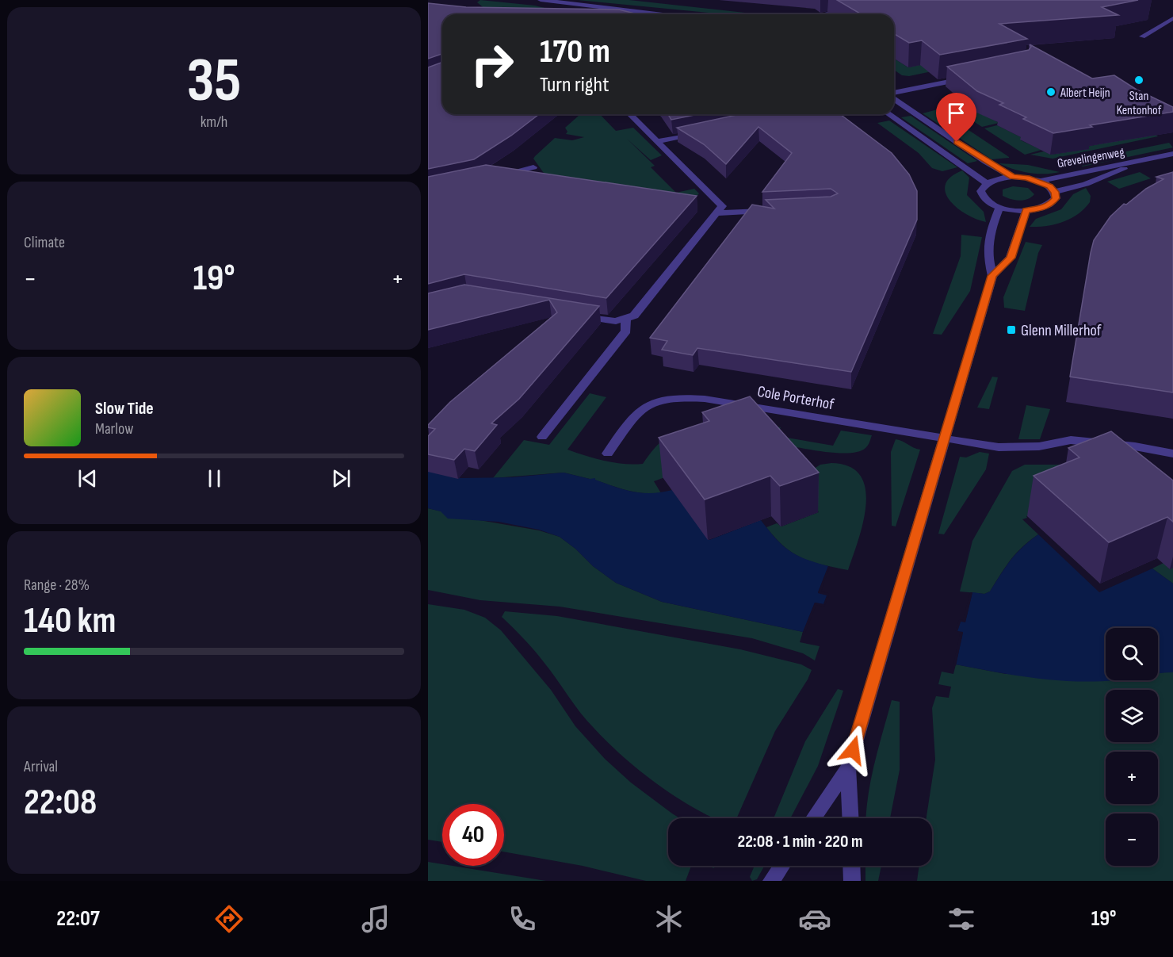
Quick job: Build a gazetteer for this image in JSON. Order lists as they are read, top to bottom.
{
  "streets": {
    "street": ["Grevelingenweg", "Cole Porterhof"]
  },
  "places": {
    "other": ["Stan Kentonhof", "Albert Heijn"],
    "transit": ["Glenn Millerhof"]
  },
  "page": {
    "tile": [
      ["35", "km/h"],
      "Climate",
      ["Range · 28%", "140 km"],
      ["Arrival", "22:08"]
    ],
    "turn": ["170 m", "Turn right"],
    "heat": ["−", "19°", "+"],
    "song": ["Slow Tide", "Marlow"],
    "map_buttons": ["+", "−"],
    "limit": "40",
    "trip": "22:08 · 1 min · 220 m",
    "tabs": ["22:07", "19°"]
  }
}
